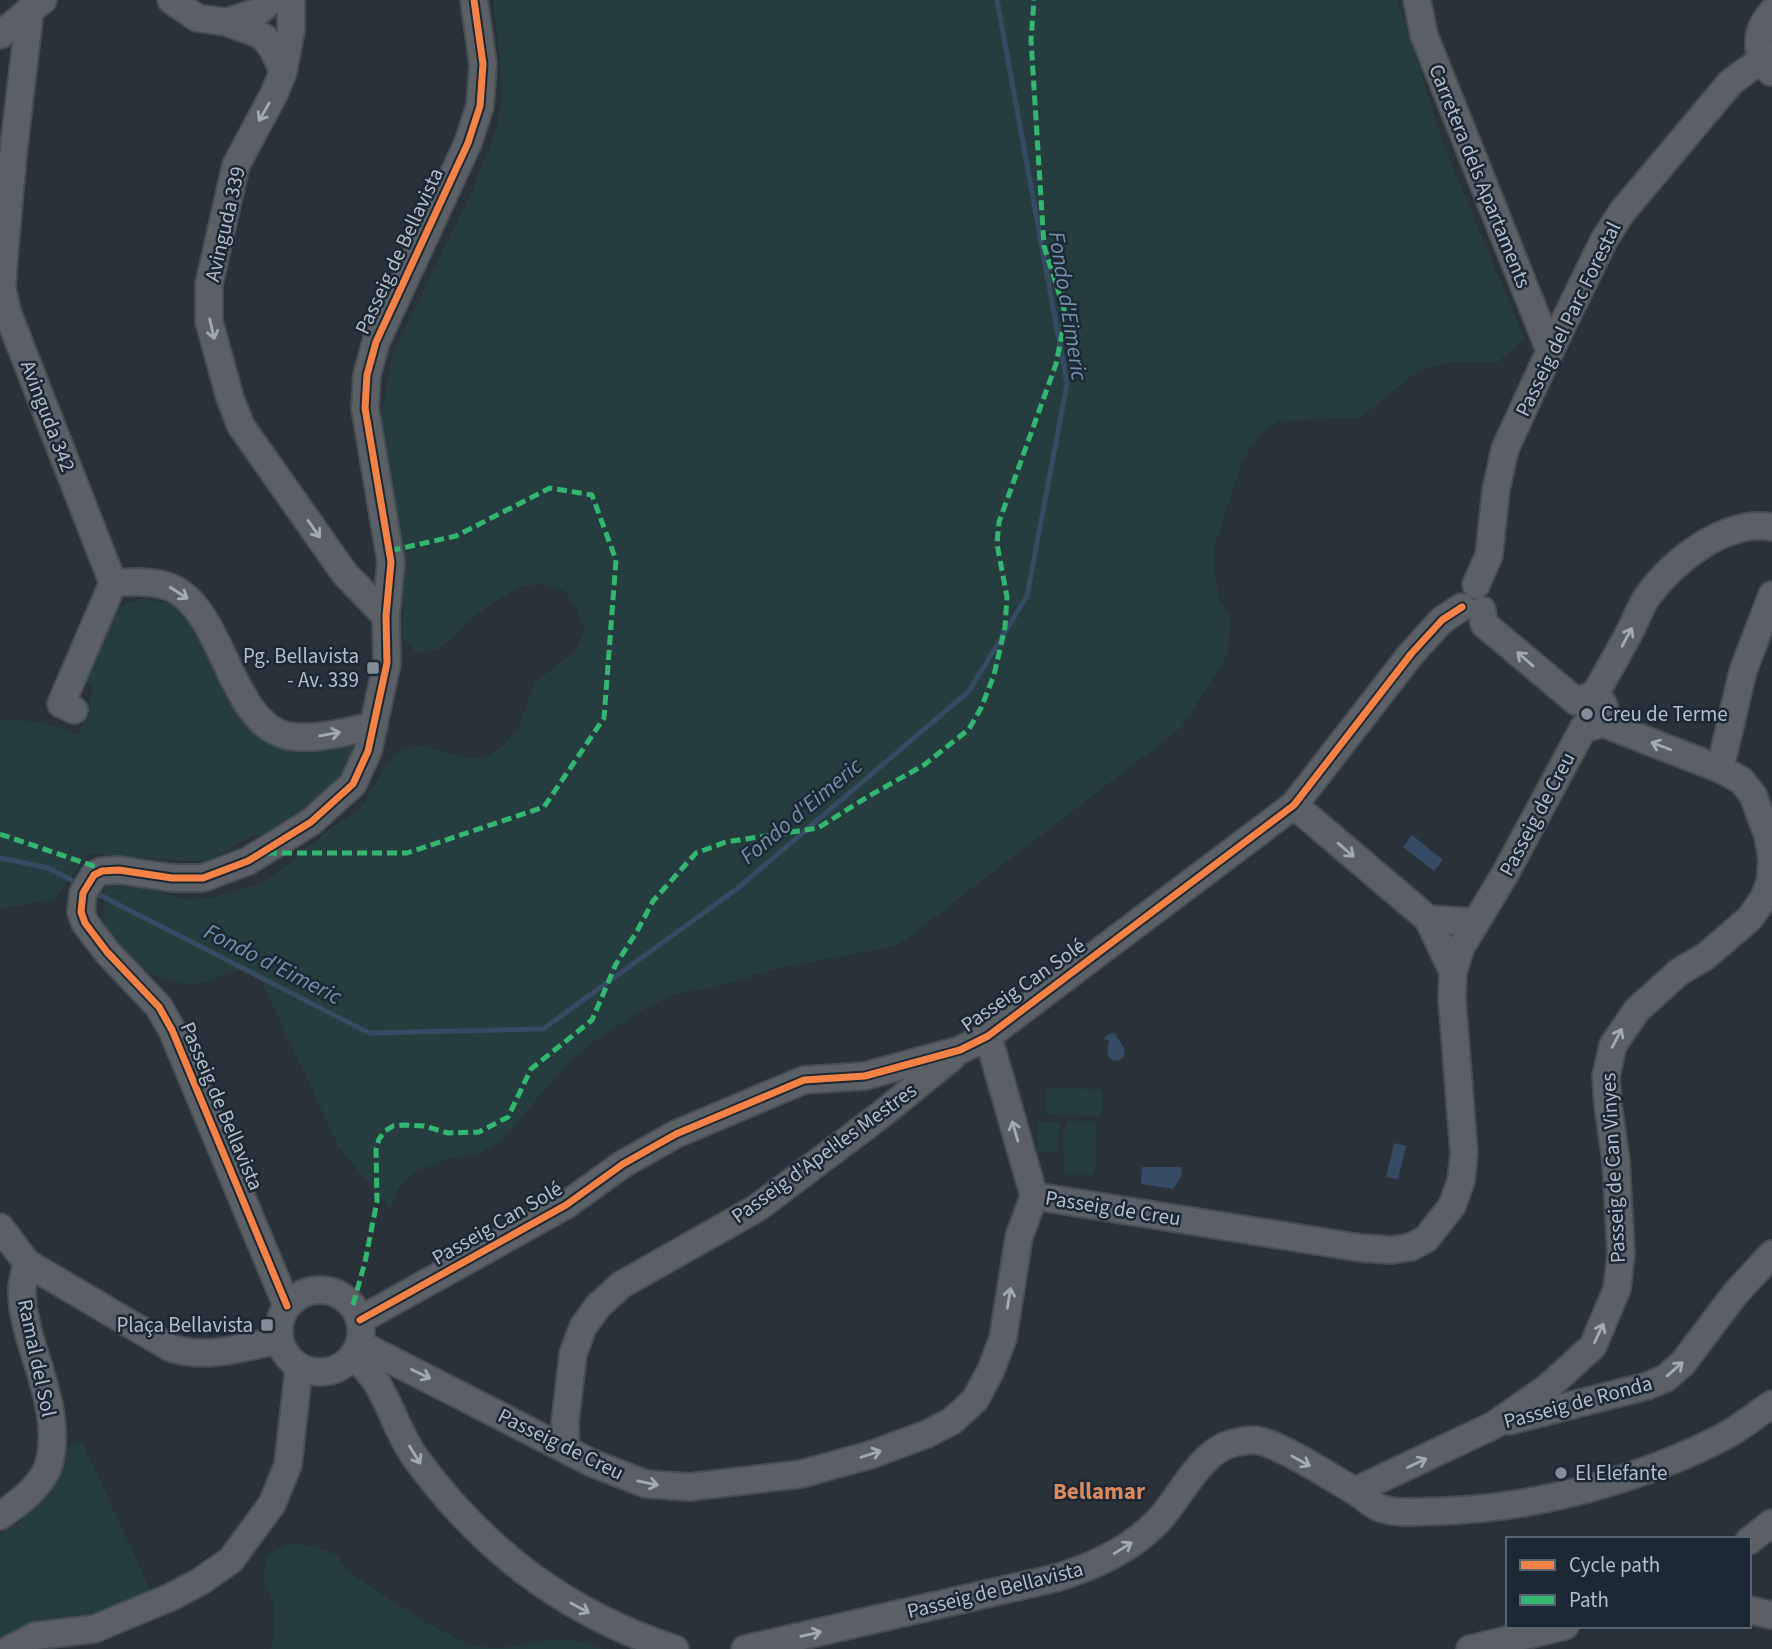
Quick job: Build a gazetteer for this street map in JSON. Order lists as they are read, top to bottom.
{
  "streets": {
    "street": [
      "Carretera dels Apartaments",
      "Avinguda 339",
      "Passeig de Bellavista",
      "Passeig del Parc Forestal",
      "Avinguda 342",
      "Passeig de Creu",
      "Passeig Can Solé",
      "Passeig d'Apel·les Mestres",
      "Passeig de Can Vinyes",
      "Ramal del Sol",
      "Passeig de Ronda"
    ]
  },
  "crossings": [
    ["Carretera dels Apartaments", "Passeig del Parc Forestal"],
    ["Avinguda 339", "Passeig de Bellavista"],
    ["Passeig de Bellavista", "Passeig de Creu"],
    ["Passeig de Bellavista", "Passeig Can Solé"],
    ["Passeig de Bellavista", "Passeig de Can Vinyes"],
    ["Passeig del Parc Forestal", "Passeig Can Solé"],
    ["Passeig del Parc Forestal", "Passeig de Can Vinyes"],
    ["Passeig de Creu", "Passeig Can Solé"],
    ["Passeig de Creu", "Passeig d'Apel·les Mestres"],
    ["Passeig de Creu", "Passeig de Can Vinyes"],
    ["Passeig Can Solé", "Passeig d'Apel·les Mestres"],
    ["Passeig Can Solé", "Passeig de Can Vinyes"],
    ["Passeig de Can Vinyes", "Passeig de Ronda"]
  ],
  "one_way": ["Avinguda 339"],
  "districts": ["Bellamar"],
  "water": ["Fondo d'Eimeric"],
  "places": {
    "transit": ["Pg. Bellavista - Av. 339", "Plaça Bellavista"],
    "other": ["Creu de Terme", "El Elefante"]
  },
  "legend": ["Cycle path", "Path"]
}
